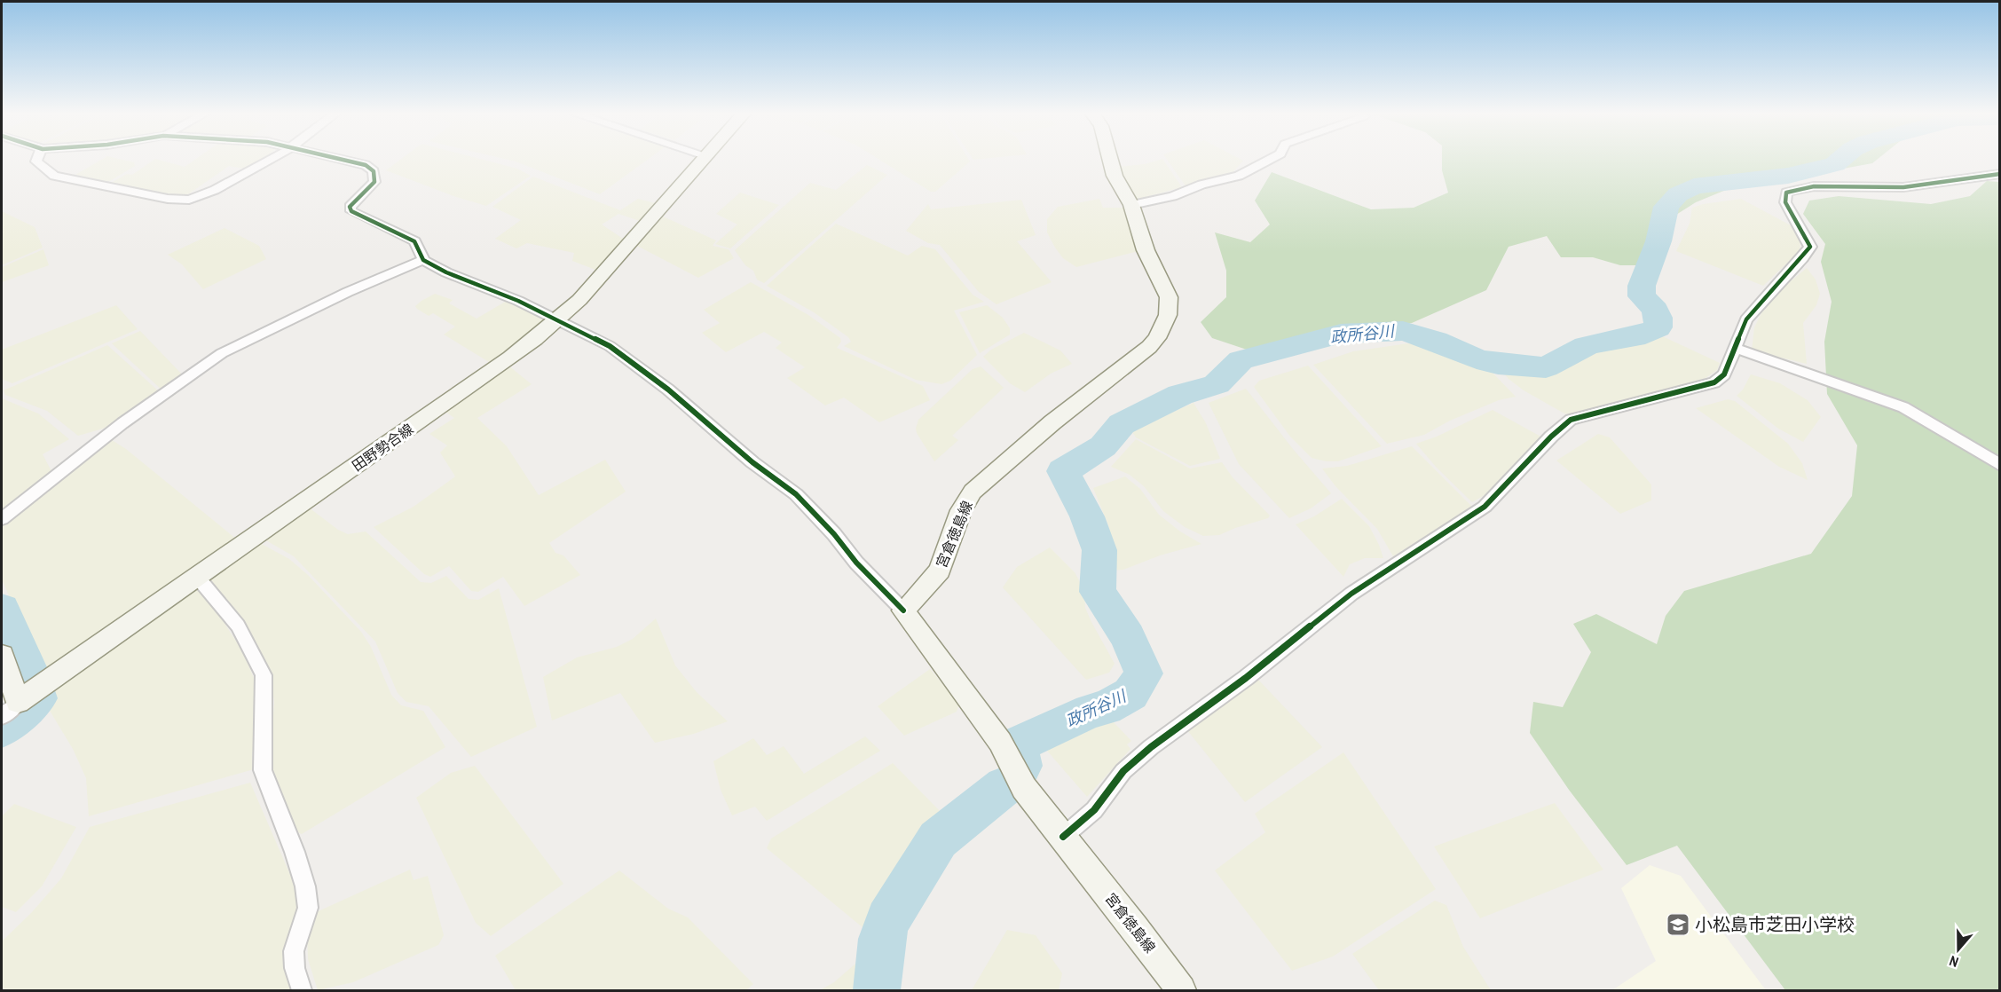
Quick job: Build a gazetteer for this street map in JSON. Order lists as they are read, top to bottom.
{
  "streets": {
    "main road": ["田野勢合線", "宮倉徳島線"]
  },
  "water": ["政所谷川"],
  "places": {
    "school or university": ["小松島市芝田小学校"]
  },
  "north": "bottom"
}
